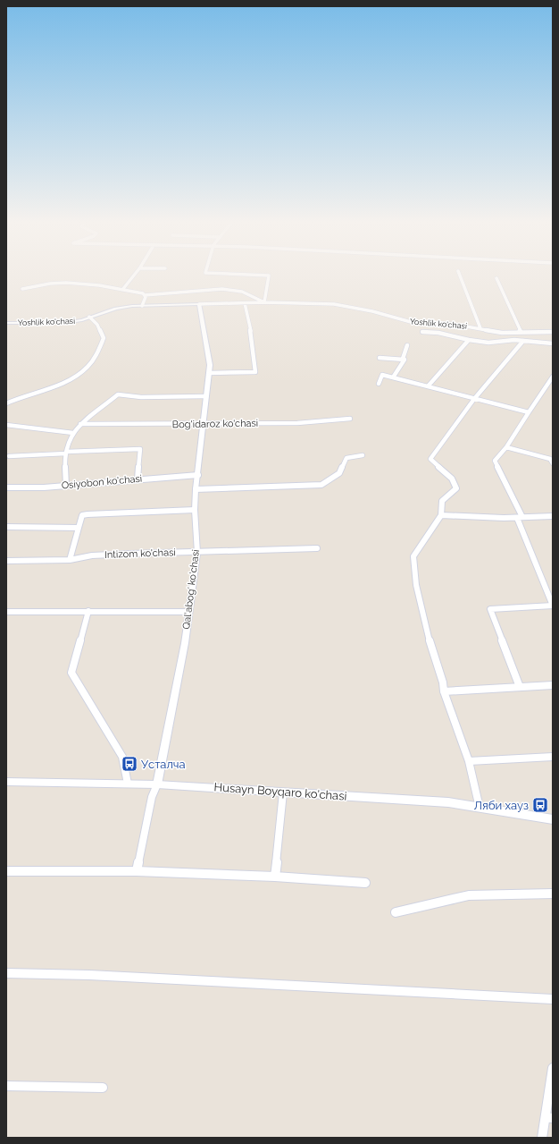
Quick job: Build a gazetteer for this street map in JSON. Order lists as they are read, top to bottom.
{
  "streets": {
    "main road": ["Husayn Boyqaro ko'chasi"],
    "street": [
      "Yoshlik ko'chasi",
      "Bog'idaroz ko'chasi",
      "Osiyobon ko'chasi",
      "Intizom ko'chasi",
      "Qal'abog' ko'chasi"
    ]
  },
  "crossings": [
    ["Yoshlik ko'chasi", "Qal'abog' ko'chasi"],
    ["Bog'idaroz ko'chasi", "Qal'abog' ko'chasi"],
    ["Osiyobon ko'chasi", "Qal'abog' ko'chasi"],
    ["Intizom ko'chasi", "Qal'abog' ko'chasi"],
    ["Qal'abog' ko'chasi", "Husayn Boyqaro ko'chasi"]
  ],
  "places": {
    "bus stop": ["Усталча", "Ляби хауз"]
  }
}
